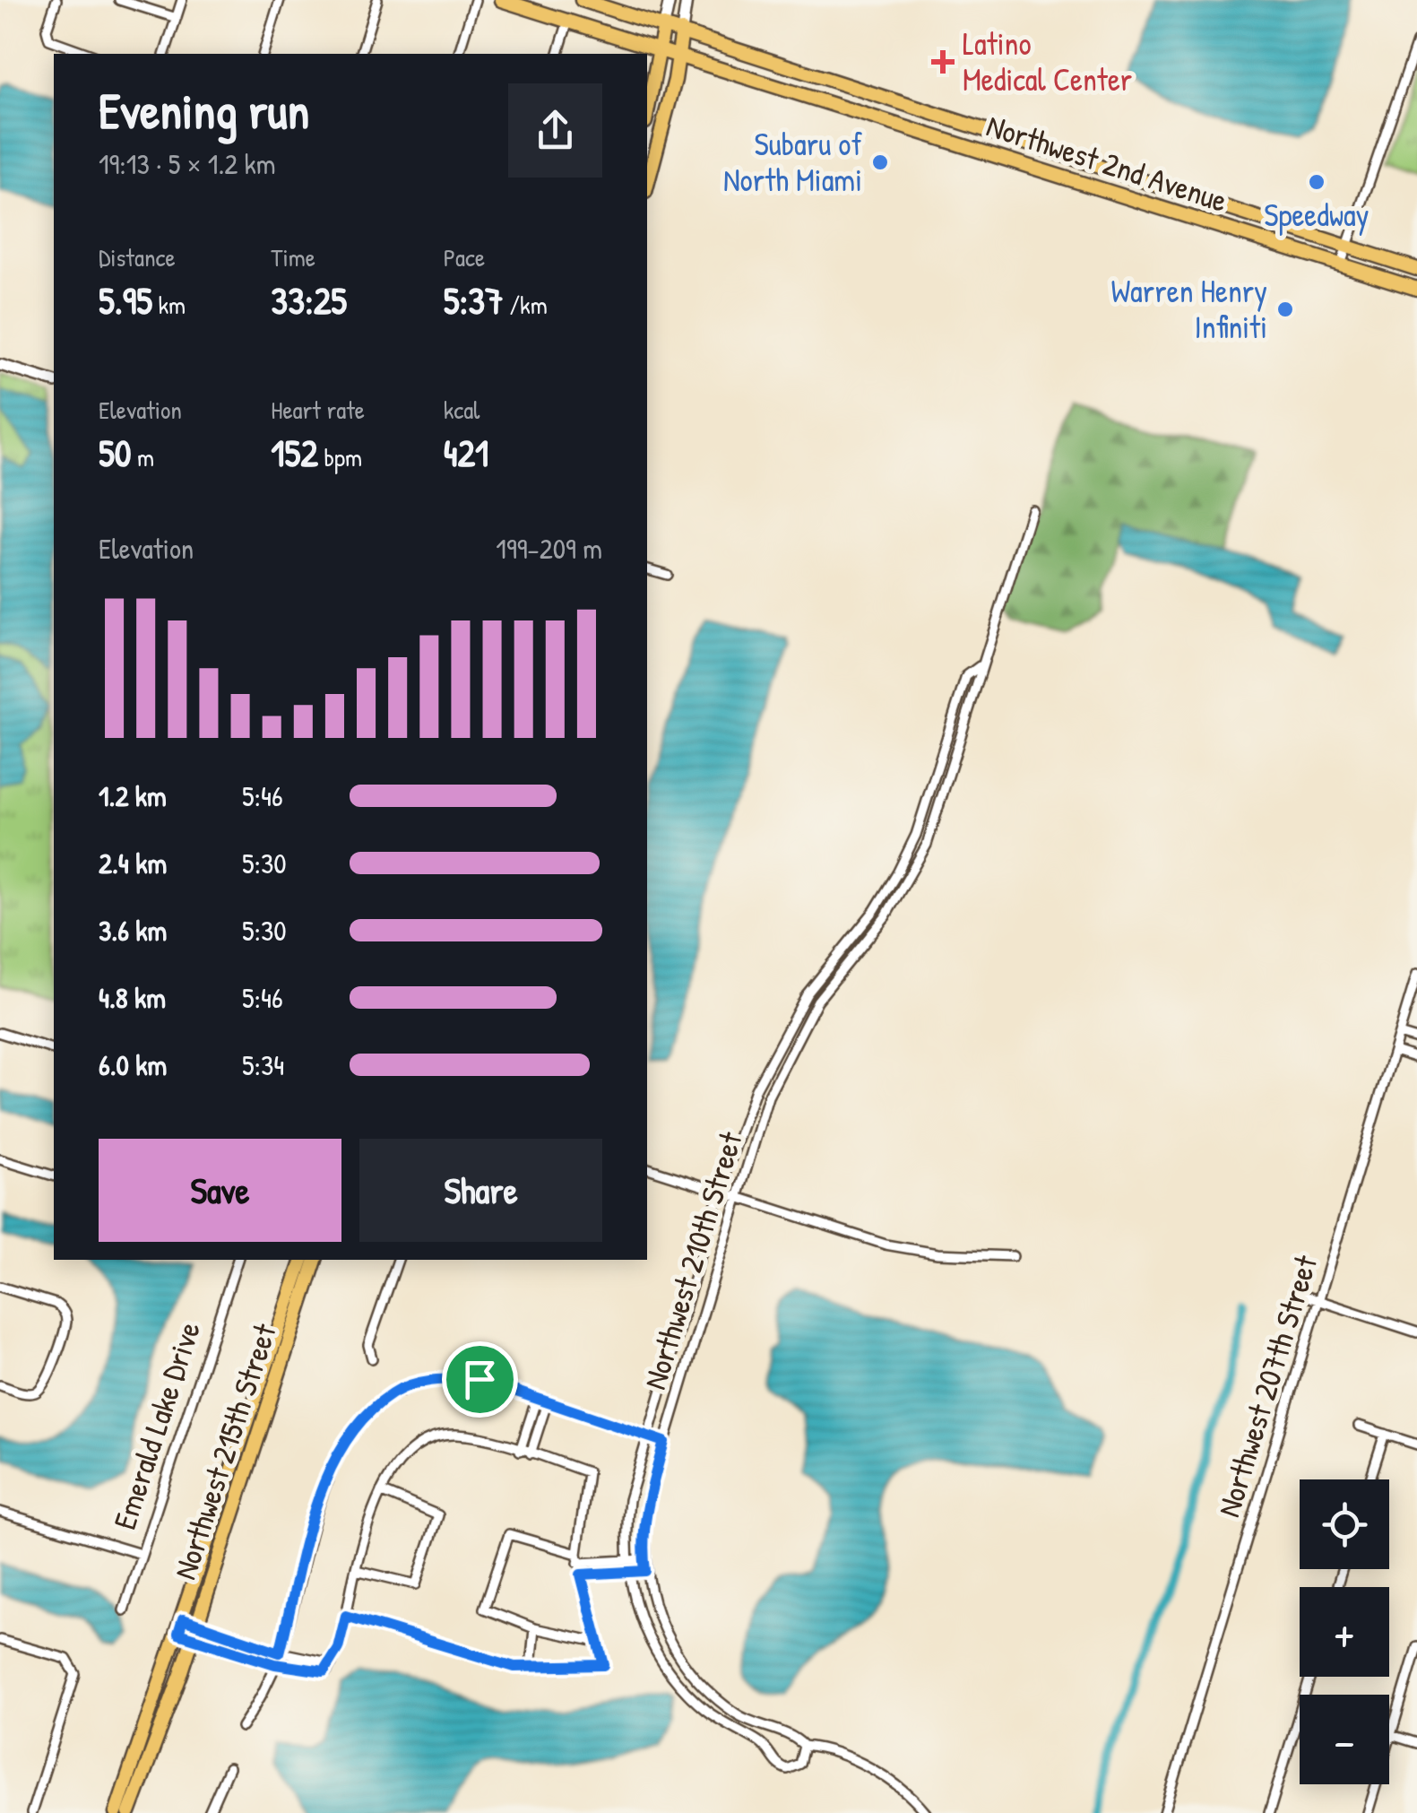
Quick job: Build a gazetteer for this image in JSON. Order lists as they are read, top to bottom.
{
  "streets": {
    "main road": ["Northwest 2nd Avenue", "Northwest 215th Street"],
    "street": ["Northwest 210th Street", "Northwest 207th Street", "Emerald Lake Drive"]
  },
  "places": {
    "health": ["Latino Medical Center"],
    "other": ["Subaru of North Miami", "Speedway", "Warren Henry Infiniti"]
  },
  "page": {
    "heading": ["Evening run", "19:13 · 5 × 1.2 km"],
    "stats": [
      ["Distance", "5.95 km"],
      ["Time", "33:25"],
      ["Pace", "5:37 /km"],
      ["Elevation", "50 m"],
      ["Heart rate", "152 bpm"],
      ["kcal", "421"]
    ],
    "chart": ["Elevation", "199–209 m"],
    "list": [
      {
        "name": "1.2 km",
        "note": "5:46"
      },
      {
        "name": "2.4 km",
        "note": "5:30"
      },
      {
        "name": "3.6 km",
        "note": "5:30"
      },
      {
        "name": "4.8 km",
        "note": "5:46"
      },
      {
        "name": "6.0 km",
        "note": "5:34"
      }
    ],
    "buttons": ["Save", "Share"],
    "map_buttons": ["+", "−"]
  }
}
